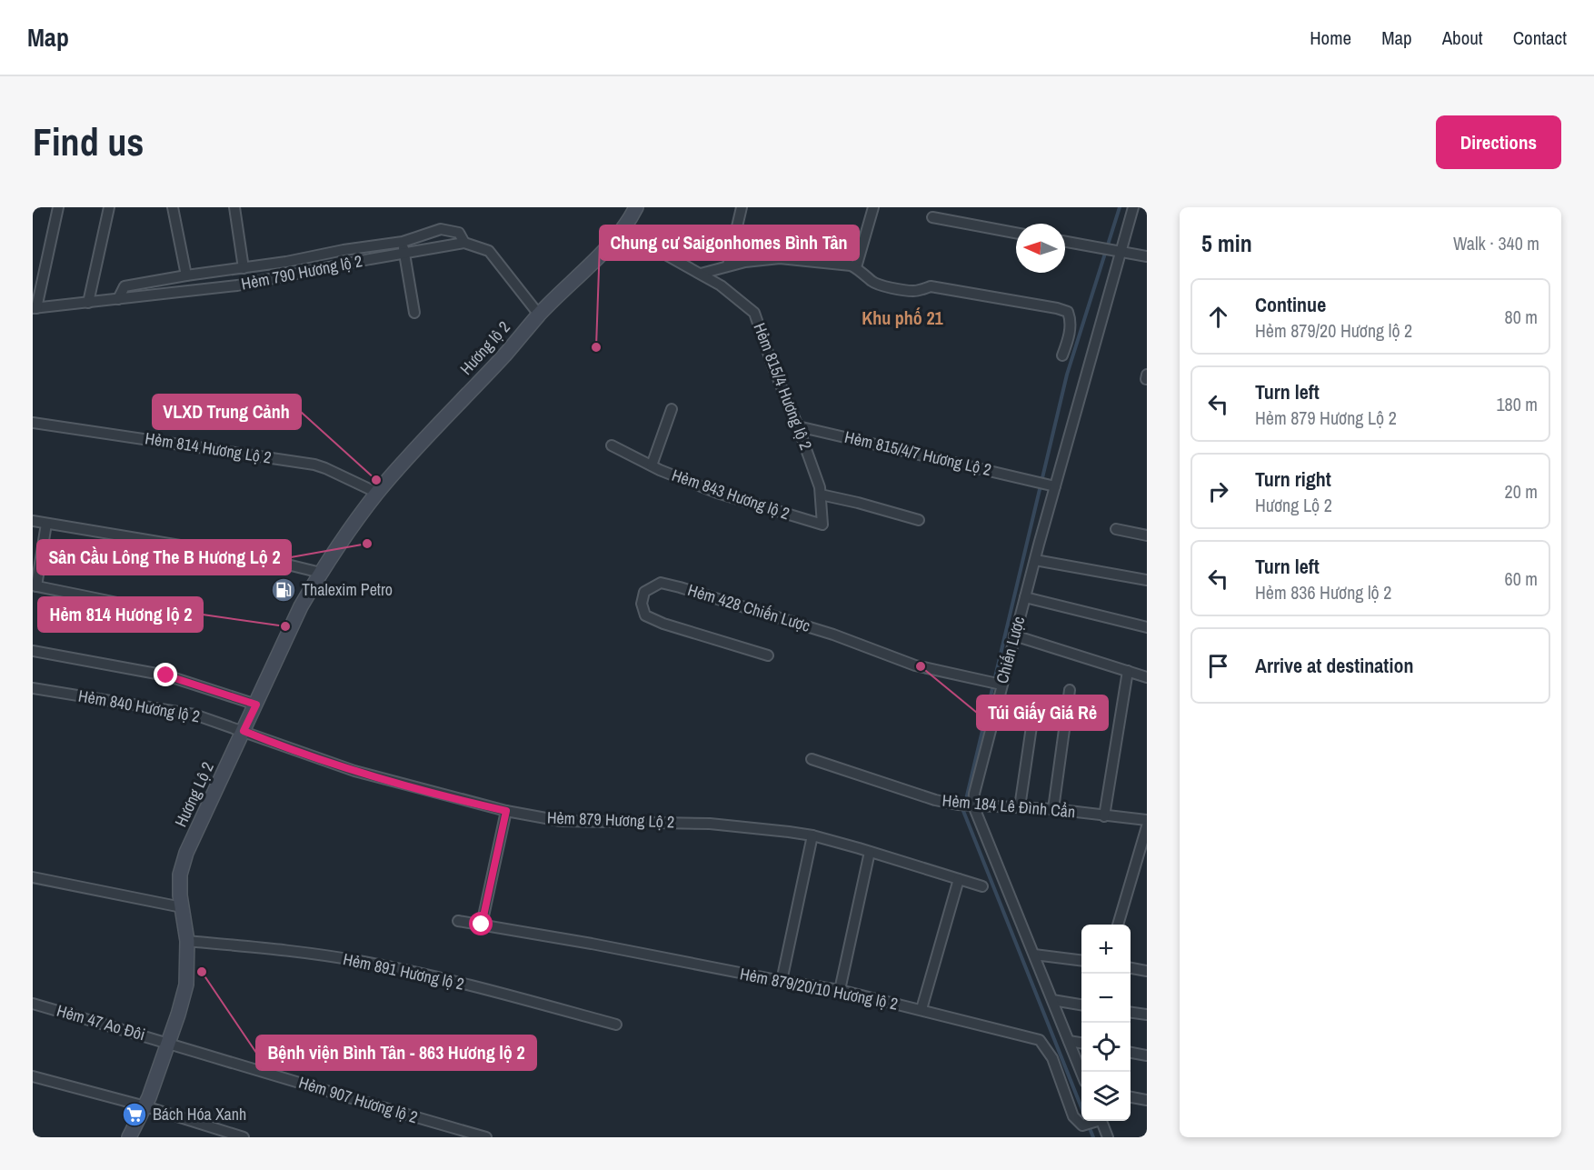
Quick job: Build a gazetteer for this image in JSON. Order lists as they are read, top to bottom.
{
  "streets": {
    "main road": ["Hương lộ 2", "Hương Lộ 2"],
    "street": [
      "Hẻm 790 Hương lộ 2",
      "Hẻm 815/4 Hương lộ 2",
      "Hẻm 814 Hương Lộ 2",
      "Hẻm 815/4/7 Hương Lộ 2",
      "Hẻm 843 Hương lộ 2",
      "Hẻm 428 Chiến Lược",
      "Chiến Lược",
      "Hẻm 840 Hương lộ 2",
      "Hẻm 184 Lê Đình Cẩn",
      "Hẻm 879 Hương Lộ 2",
      "Hẻm 891 Hương lộ 2",
      "Hẻm 879/20/10 Hương lộ 2",
      "Hẻm 47 Ao Đôi",
      "Hẻm 907 Hương lộ 2"
    ]
  },
  "crossings": [
    ["Hẻm 790 Hương lộ 2", "Hương lộ 2"],
    ["Hương lộ 2", "Hẻm 815/4 Hương lộ 2"],
    ["Hương lộ 2", "Hẻm 814 Hương Lộ 2"],
    ["Hương lộ 2", "Hương Lộ 2"],
    ["Hẻm 815/4 Hương lộ 2", "Hẻm 815/4/7 Hương Lộ 2"],
    ["Hẻm 815/4 Hương lộ 2", "Hẻm 843 Hương lộ 2"],
    ["Hẻm 814 Hương Lộ 2", "Hương Lộ 2"],
    ["Hẻm 815/4/7 Hương Lộ 2", "Chiến Lược"],
    ["Hẻm 428 Chiến Lược", "Chiến Lược"],
    ["Chiến Lược", "Hẻm 184 Lê Đình Cẩn"],
    ["Hẻm 840 Hương lộ 2", "Hương Lộ 2"],
    ["Hẻm 840 Hương lộ 2", "Hẻm 879 Hương Lộ 2"],
    ["Hương Lộ 2", "Hẻm 879 Hương Lộ 2"],
    ["Hương Lộ 2", "Hẻm 891 Hương lộ 2"],
    ["Hương Lộ 2", "Hẻm 47 Ao Đôi"],
    ["Hương Lộ 2", "Hẻm 907 Hương lộ 2"],
    ["Hẻm 47 Ao Đôi", "Hẻm 907 Hương lộ 2"]
  ],
  "districts": ["Khu phố 21"],
  "places": {
    "other": [
      "Chung cư Saigonhomes Bình Tân",
      "VLXD Trung Cảnh",
      "Sân Cầu Lông The B Hương Lộ 2",
      "Hẻm 814 Hương lộ 2",
      "Túi Giấy Giá Rẻ",
      "Bệnh viện Bình Tân - 863 Hương lộ 2"
    ],
    "fuel station": ["Thalexim Petro"],
    "supermarket": ["Bách Hóa Xanh"]
  },
  "north": "left",
  "page": {
    "header": "Map",
    "nav": [
      "Home",
      "Map",
      "About",
      "Contact"
    ],
    "buttons": "Directions",
    "title": "Find us",
    "heading": ["5 min", "Walk · 340 m"],
    "list": [
      ["Continue", "Hẻm 879/20 Hương lộ 2", "80 m"],
      ["Turn left", "Hẻm 879 Hương Lộ 2", "180 m"],
      ["Turn right", "Hương Lộ 2", "20 m"],
      ["Turn left", "Hẻm 836 Hương lộ 2", "60 m"],
      "Arrive at destination"
    ],
    "map_buttons": ["+", "−"]
  }
}
